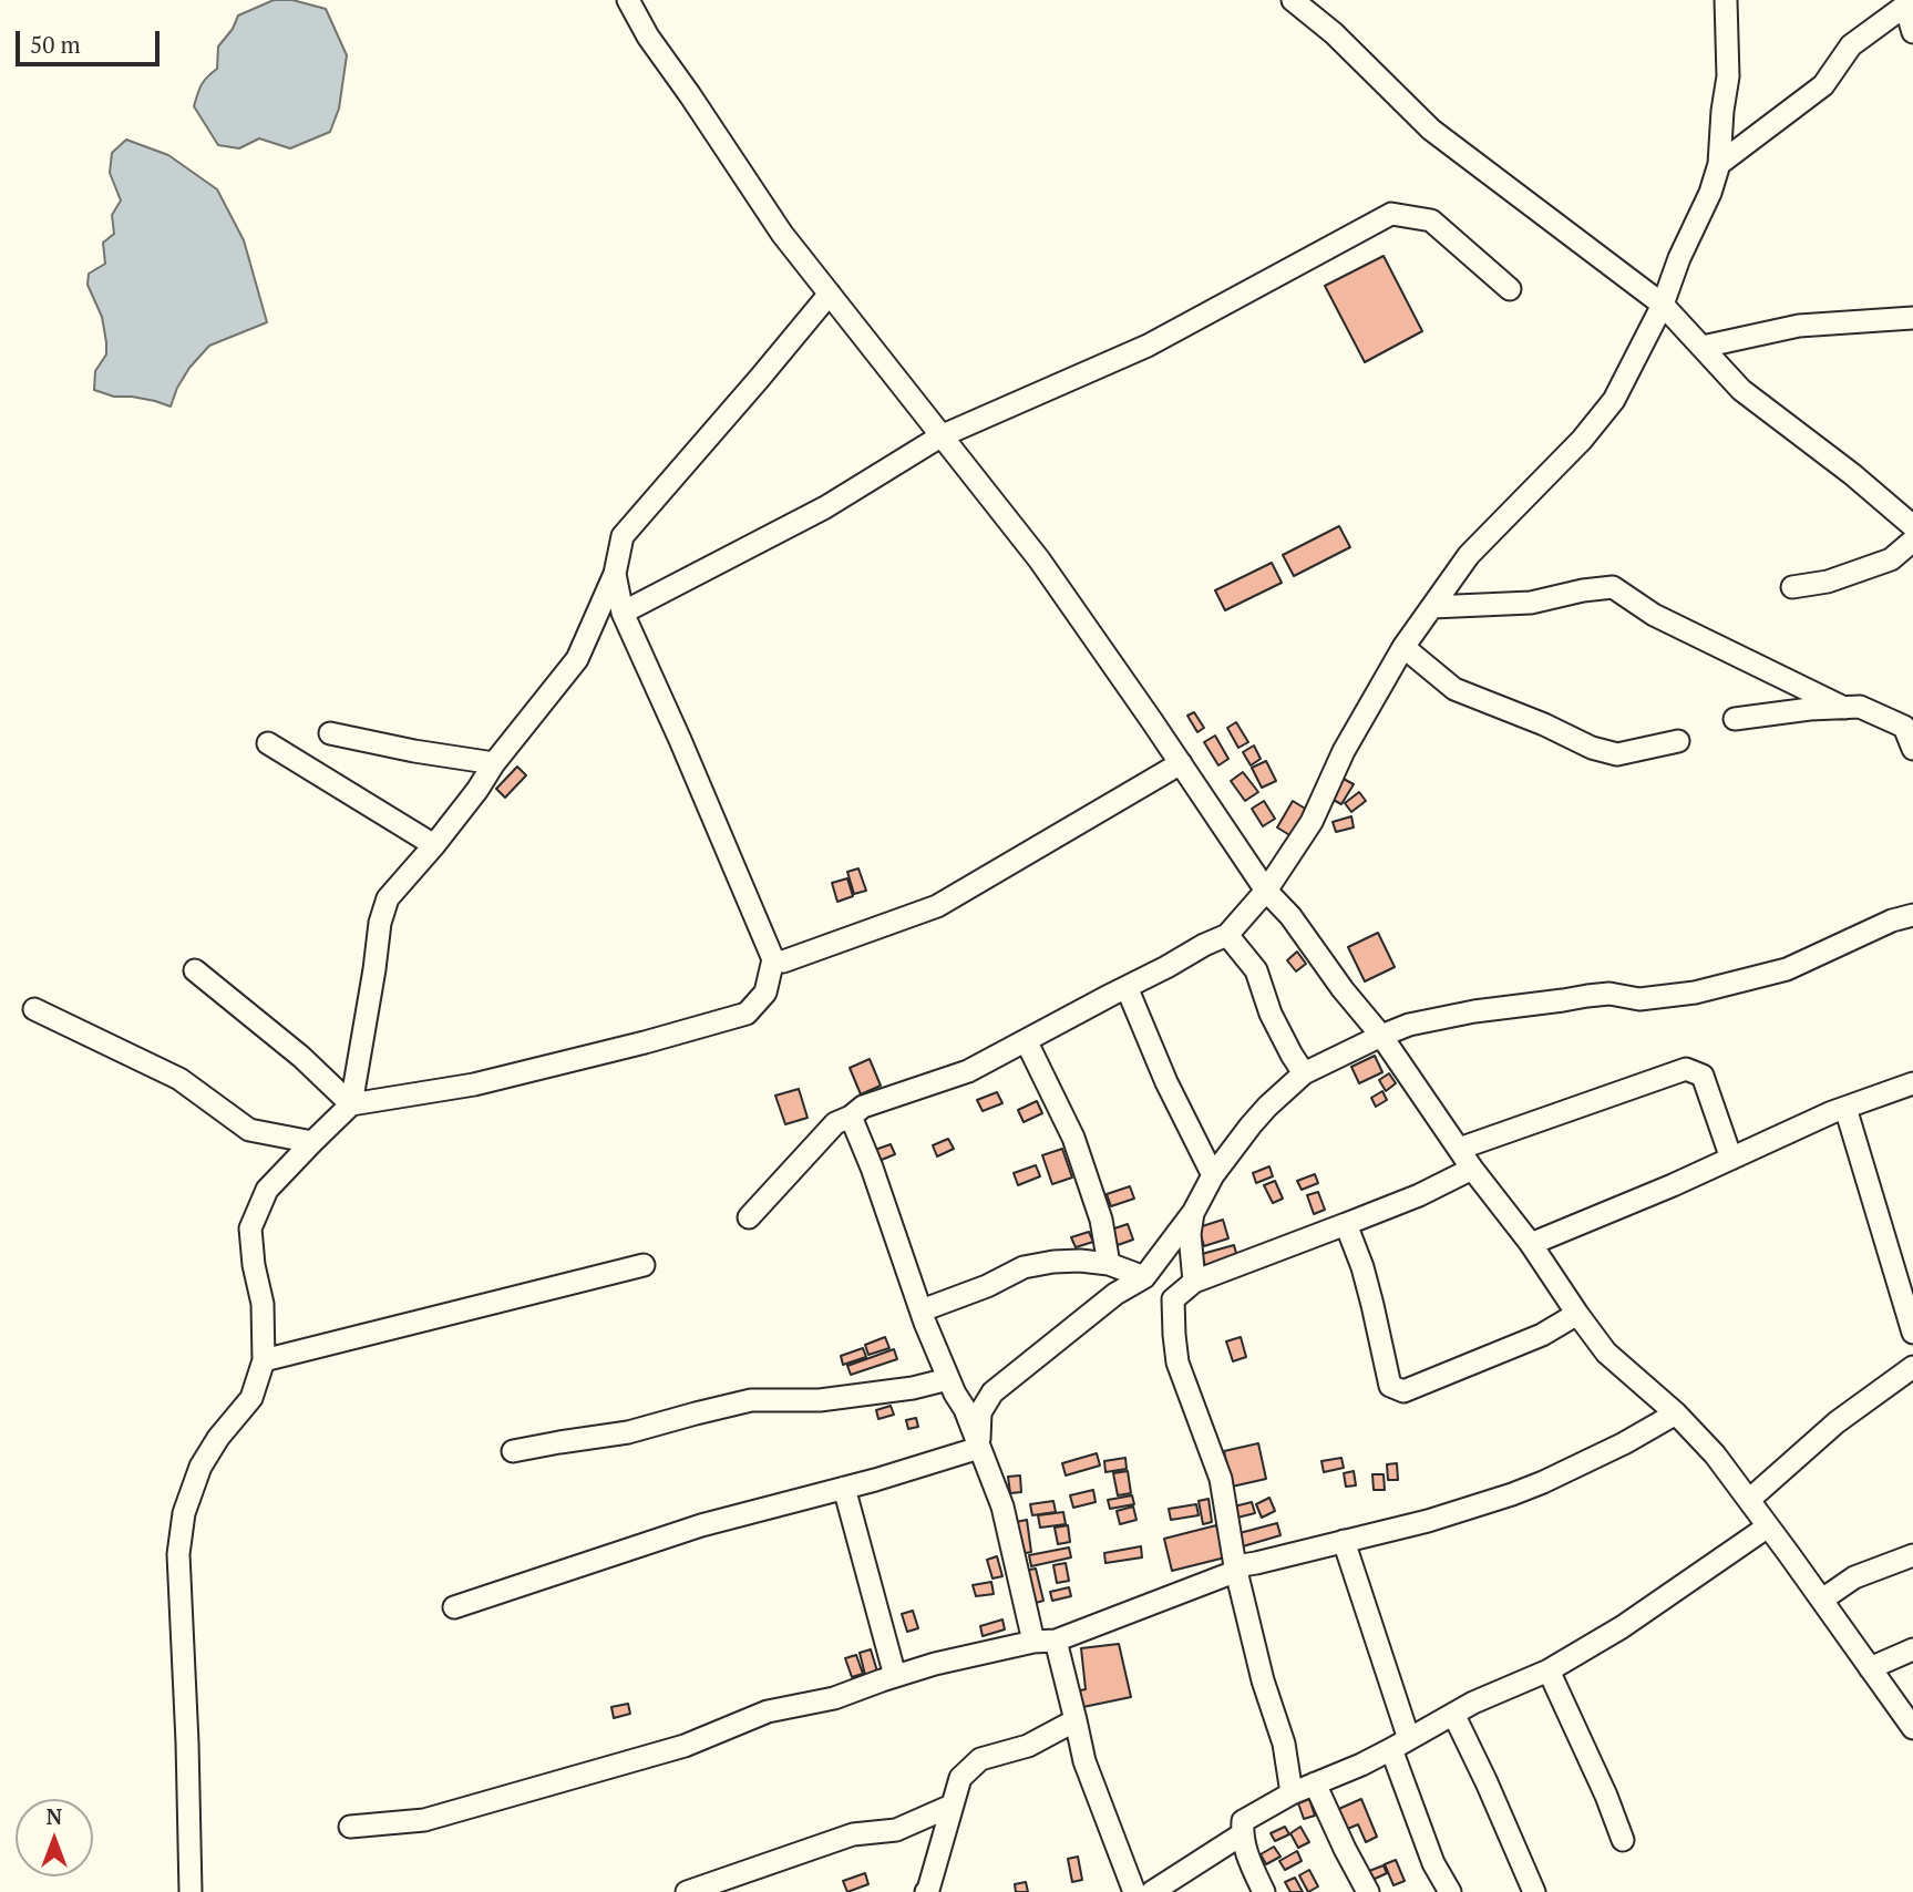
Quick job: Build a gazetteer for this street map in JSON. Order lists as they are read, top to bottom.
{
  "scale_bar": "50 m",
  "north": "top"
}
